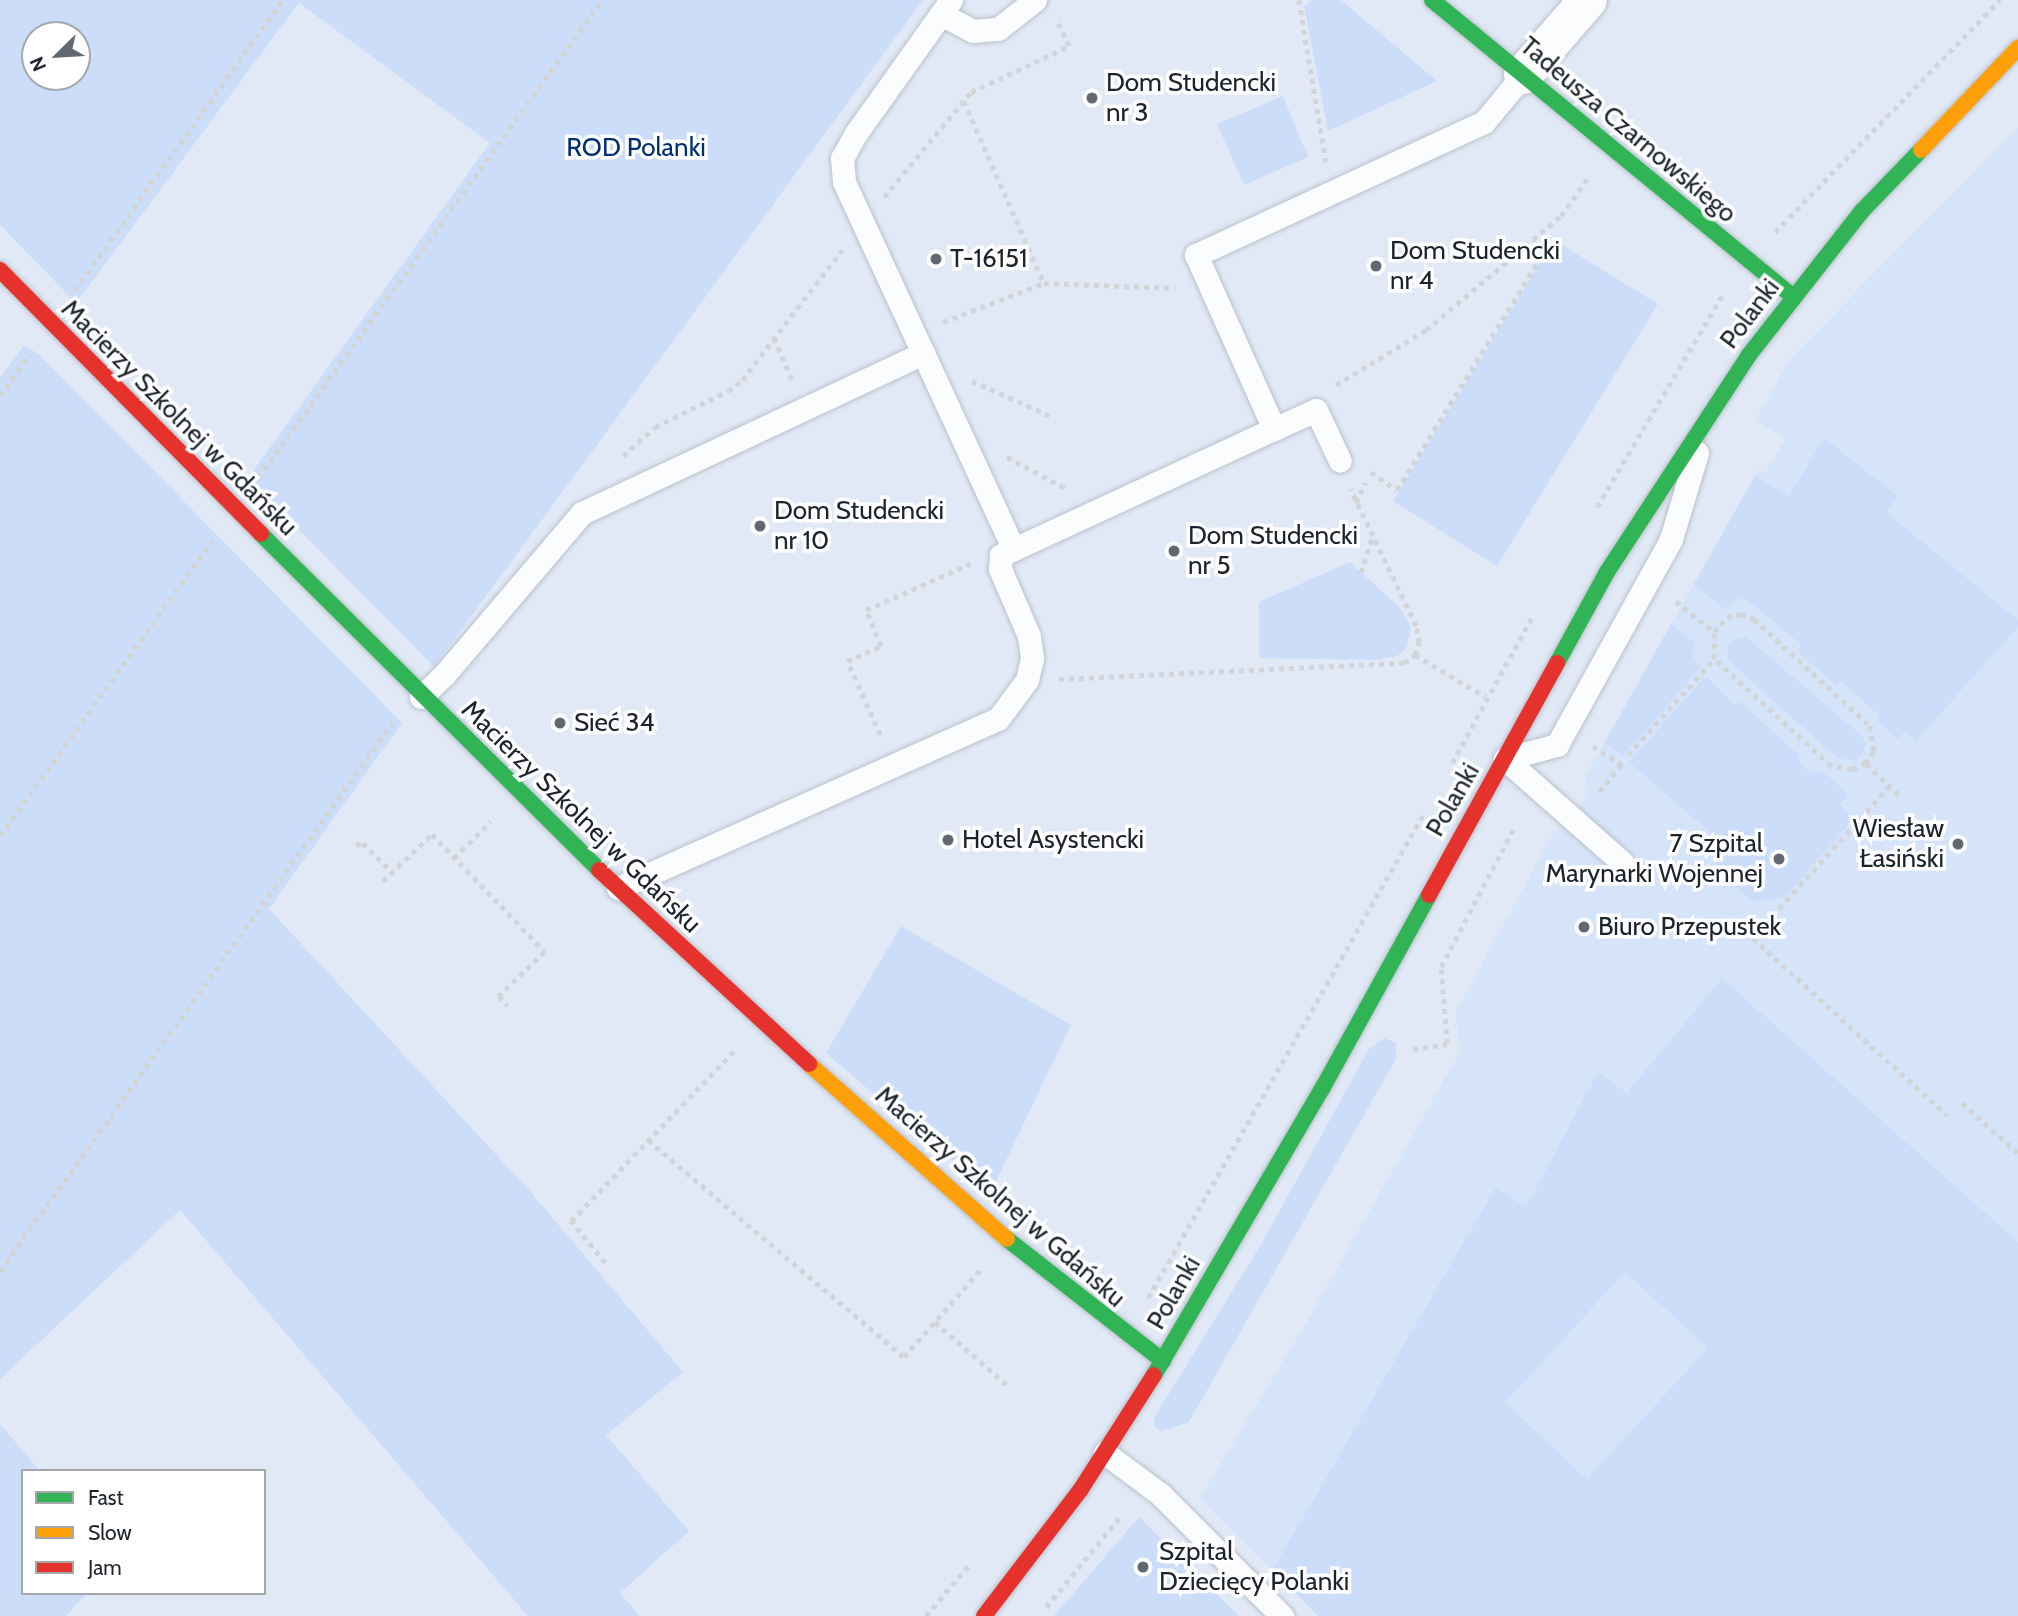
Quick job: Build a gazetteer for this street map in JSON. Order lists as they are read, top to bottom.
{
  "streets": {
    "street": ["Tadeusza Czarnowskiego", "Polanki", "Macierzy Szkolnej w Gdańsku"]
  },
  "crossings": [
    ["Tadeusza Czarnowskiego", "Polanki"],
    ["Polanki", "Macierzy Szkolnej w Gdańsku"]
  ],
  "parks": ["ROD Polanki"],
  "places": [
    "Dom Studencki nr 3",
    "T-16151",
    "Dom Studencki nr 4",
    "Dom Studencki nr 10",
    "Dom Studencki nr 5",
    "Sieć 34",
    "Hotel Asystencki",
    "Wiesław Łasiński",
    "7 Szpital Marynarki Wojennej",
    "Biuro Przepustek",
    "Szpital Dziecięcy Polanki"
  ],
  "legend": ["Fast", "Slow", "Jam"],
  "north": "bottom left"
}
